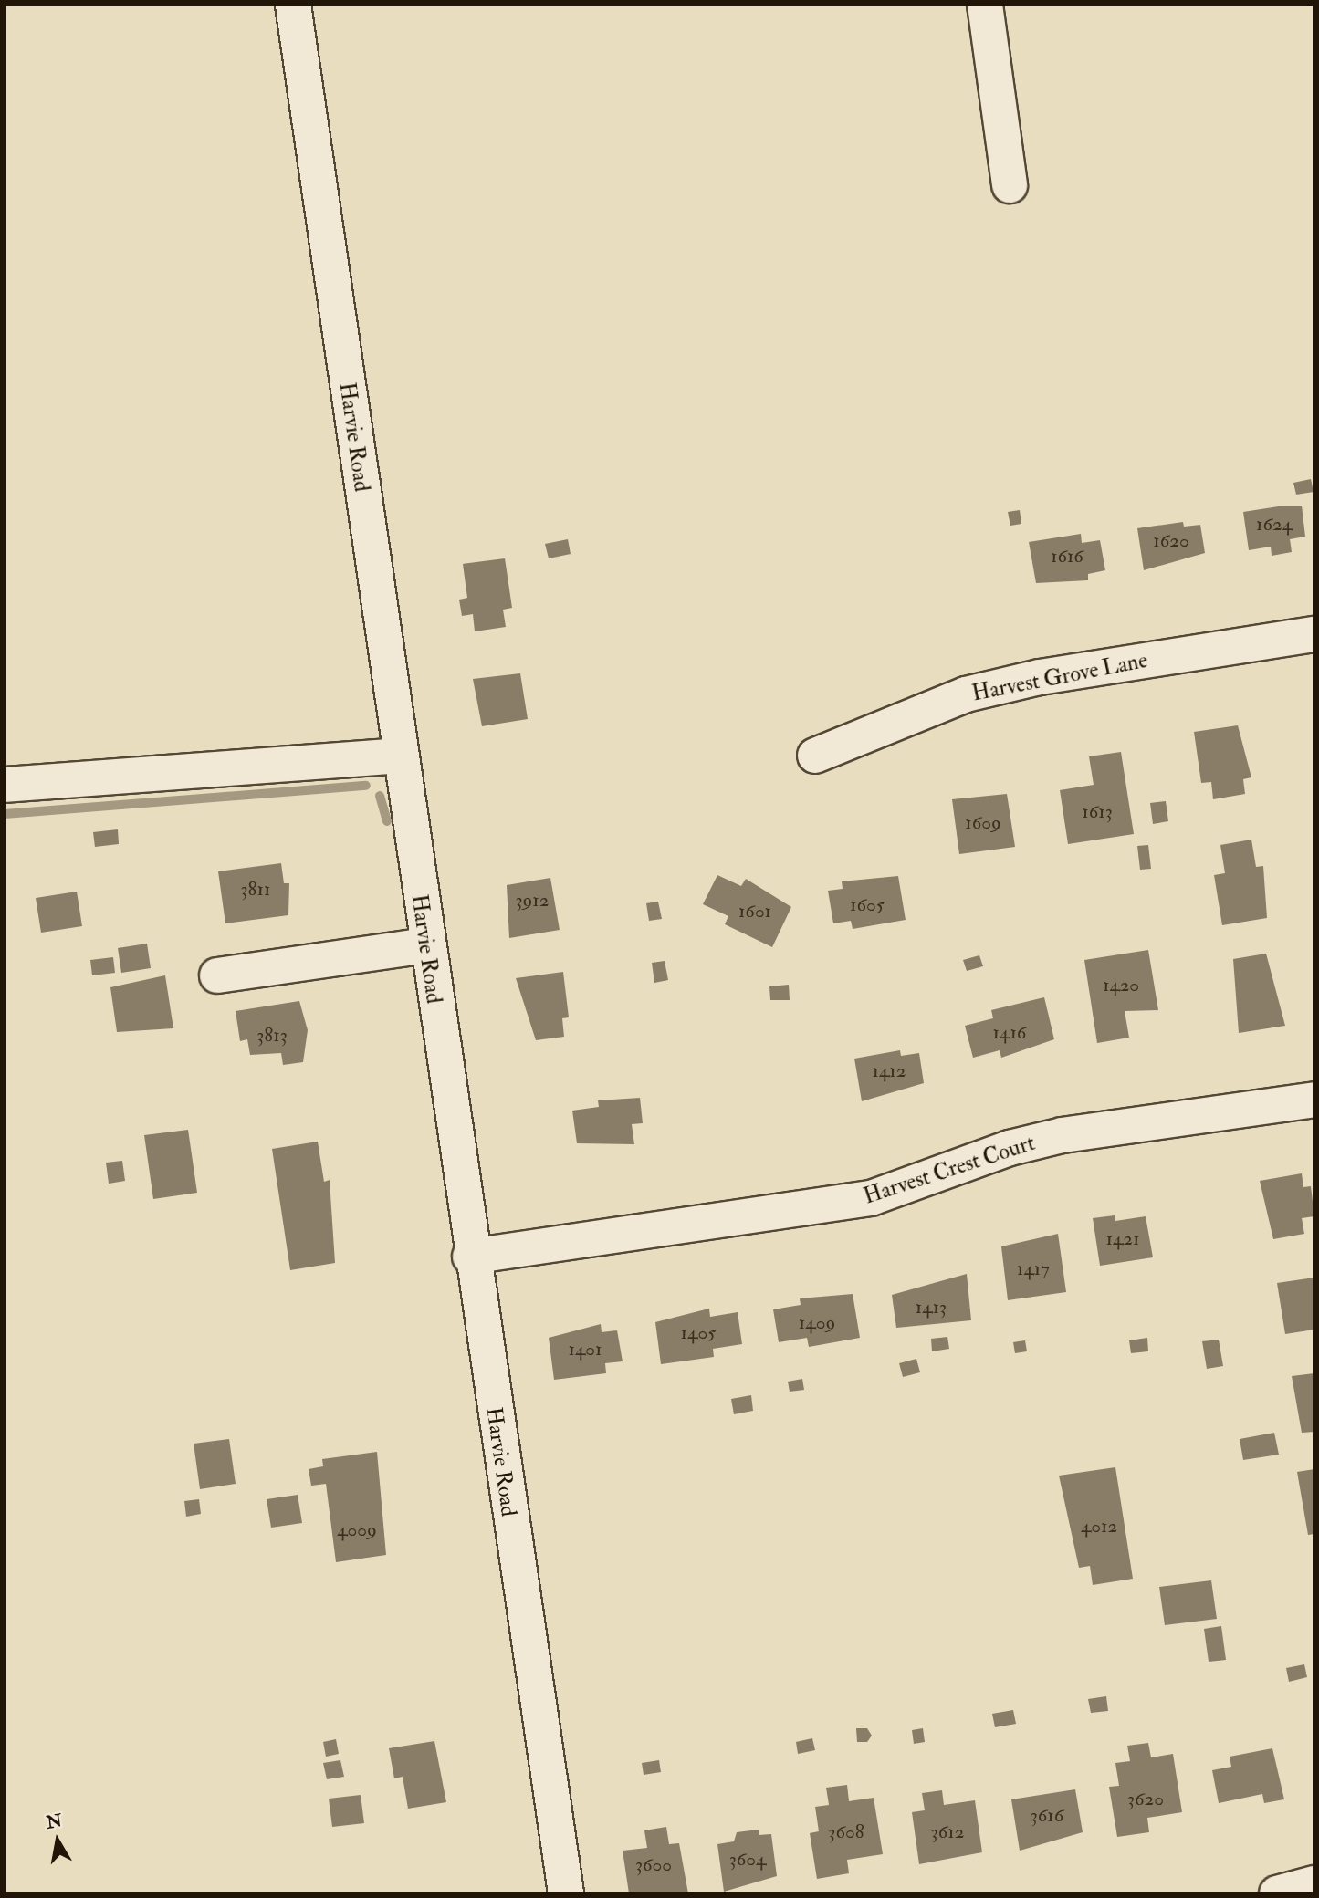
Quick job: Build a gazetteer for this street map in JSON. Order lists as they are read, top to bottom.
{
  "streets": {
    "street": ["Harvie Road", "Harvest Grove Lane", "Harvest Crest Court"]
  },
  "crossings": [
    ["Harvie Road", "Harvest Crest Court"]
  ],
  "house_numbers": [
    "1624",
    "1620",
    "1616",
    "1613",
    "1609",
    "3811",
    "3912",
    "1605",
    "1601",
    "1420",
    "1416",
    "3813",
    "1412",
    "1421",
    "1417",
    "1413",
    "1409",
    "1405",
    "1401",
    "4012",
    "4009",
    "3620",
    "3616",
    "3608",
    "3612",
    "3604",
    "3600"
  ],
  "north": "top"
}
